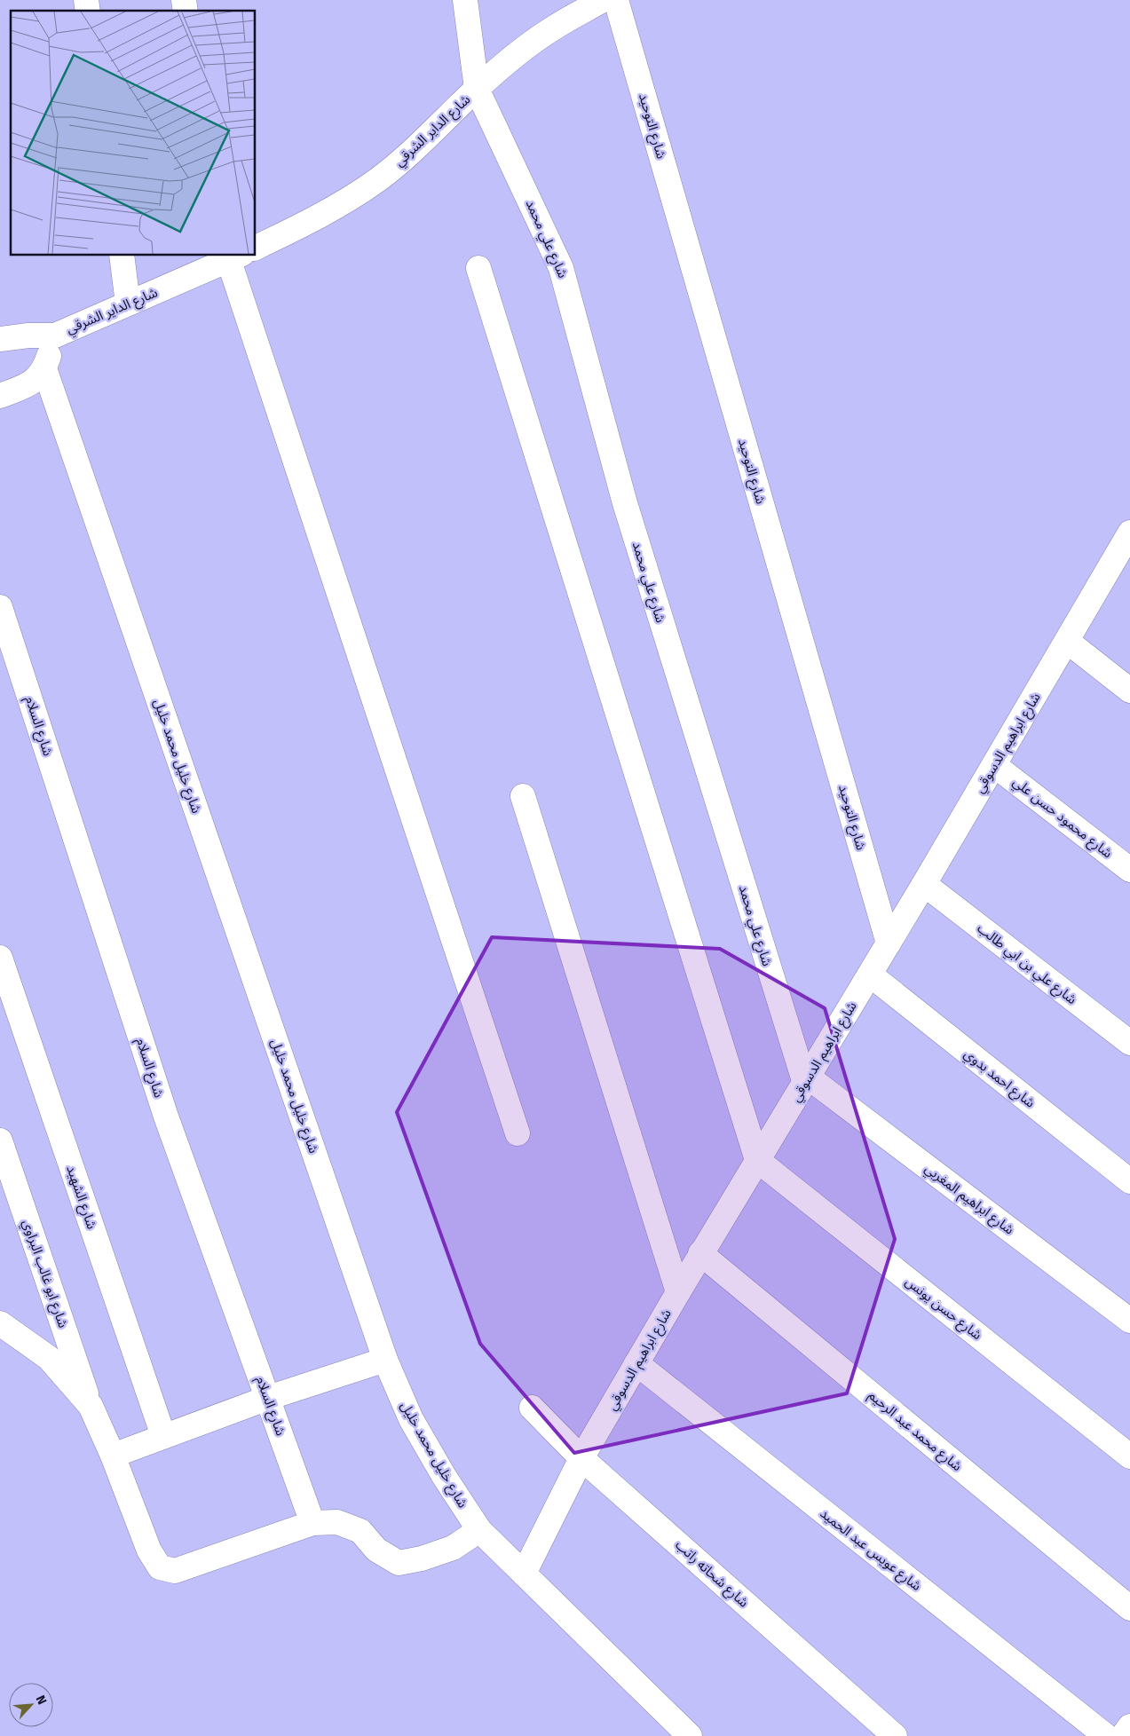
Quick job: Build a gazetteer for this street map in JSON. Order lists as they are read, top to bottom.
{
  "streets": {
    "street": [
      "شارع التوحيد",
      "شارع الداير الشرقي",
      "شارع علي محمد",
      "شارع السلام",
      "شارع ابراهيم الدسوقي",
      "شارع خليل محمد خليل",
      "شارع محمود حسن علي",
      "شارع علي بن ابي طالب",
      "شارع احمد بدوي",
      "شارع الشهيد",
      "شارع ابراهيم المغربي",
      "شارع ابو غالب البراوي",
      "شارع حسن يونس",
      "شارع محمد عبد الرحيم",
      "شارع عويس عبد الحميد",
      "شارع شحاته راتب"
    ]
  },
  "crossings": [
    ["شارع التوحيد", "شارع ابراهيم الدسوقي"],
    ["شارع الداير الشرقي", "شارع علي محمد"],
    ["شارع الداير الشرقي", "شارع خليل محمد خليل"],
    ["شارع علي محمد", "شارع ابراهيم الدسوقي"],
    ["شارع علي محمد", "شارع ابراهيم المغربي"],
    ["شارع ابراهيم الدسوقي", "شارع خليل محمد خليل"],
    ["شارع ابراهيم الدسوقي", "شارع محمود حسن علي"],
    ["شارع ابراهيم الدسوقي", "شارع علي بن ابي طالب"],
    ["شارع ابراهيم الدسوقي", "شارع احمد بدوي"],
    ["شارع ابراهيم الدسوقي", "شارع ابراهيم المغربي"],
    ["شارع ابراهيم الدسوقي", "شارع حسن يونس"],
    ["شارع ابراهيم الدسوقي", "شارع محمد عبد الرحيم"],
    ["شارع ابراهيم الدسوقي", "شارع عويس عبد الحميد"],
    ["شارع ابراهيم الدسوقي", "شارع شحاته راتب"]
  ],
  "north": "top right"
}
